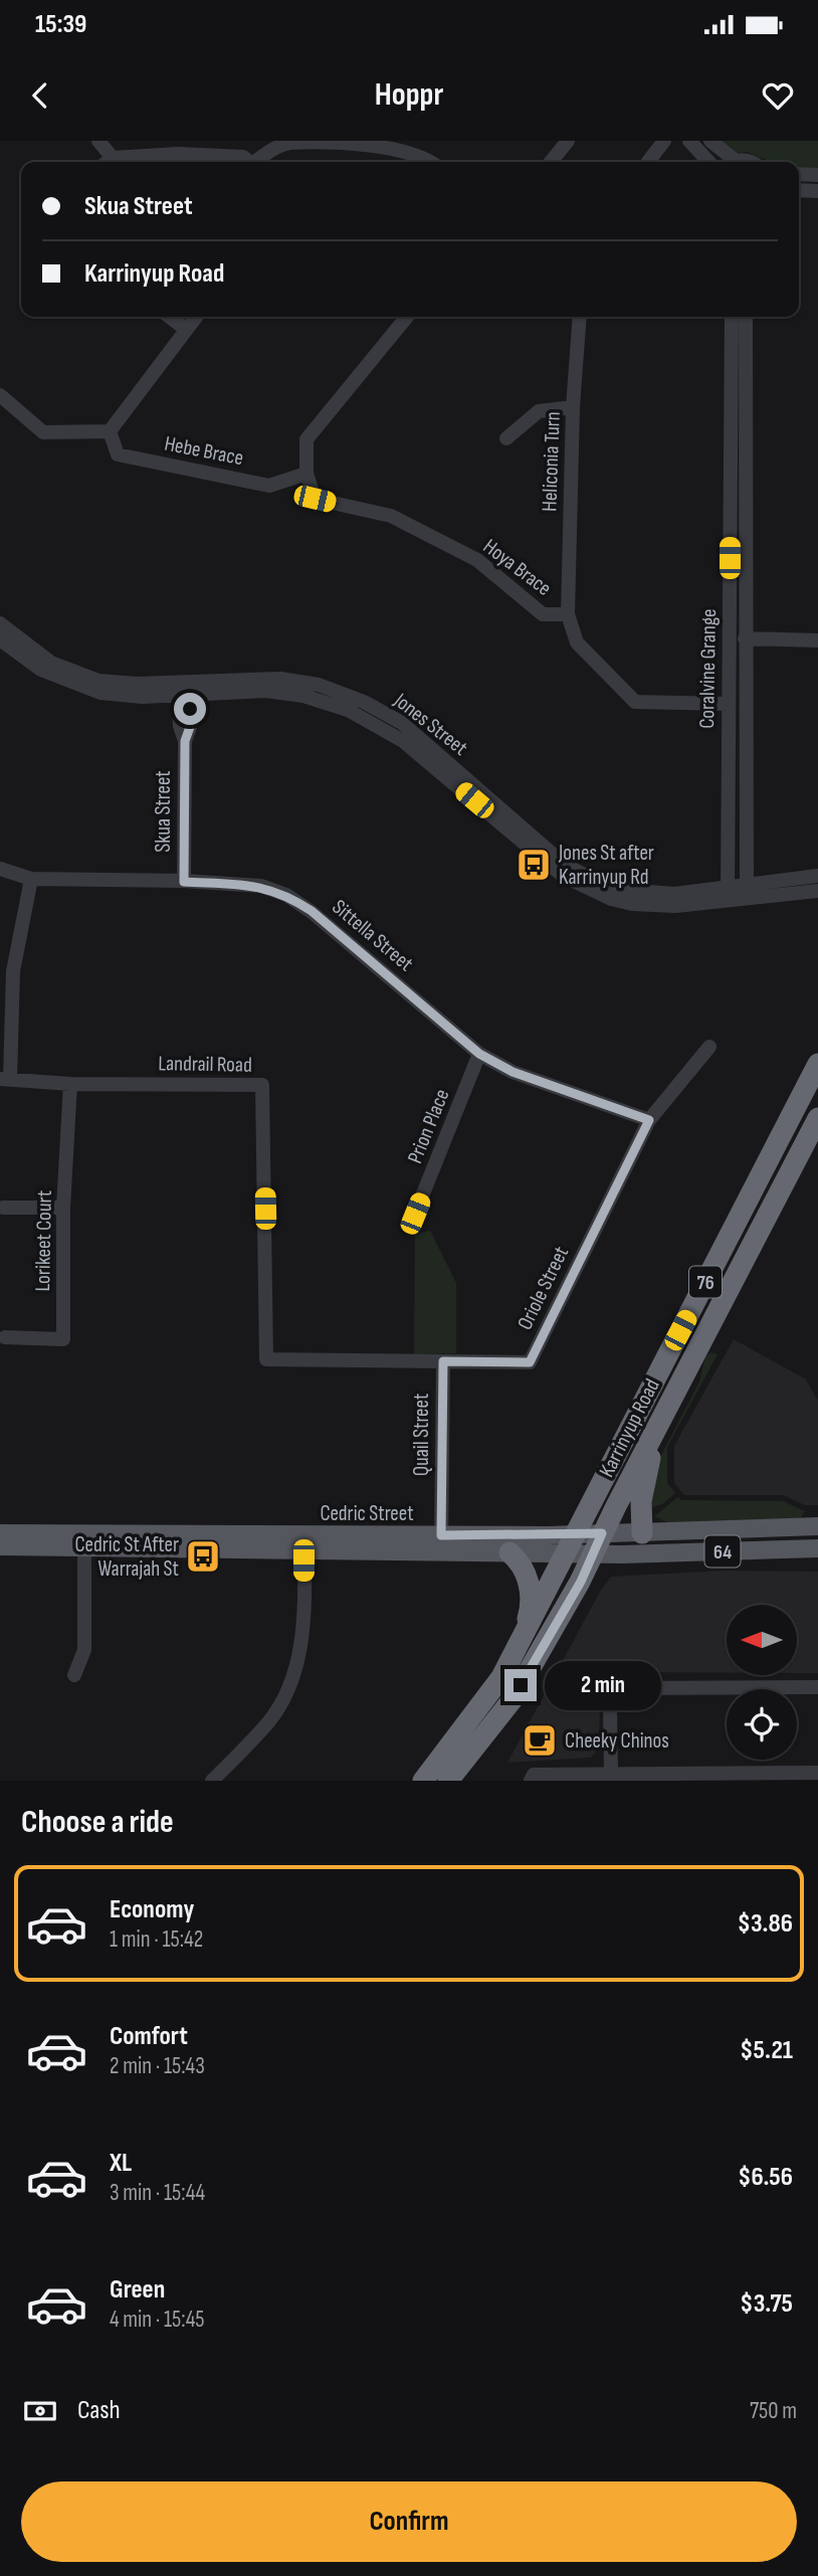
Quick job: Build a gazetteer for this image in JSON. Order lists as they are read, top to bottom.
{
  "streets": {
    "highway": ["76", "Karrinyup Road"],
    "main road": ["Cedric Street", "64"],
    "street": [
      "Hebe Brace",
      "Heliconia Turn",
      "Hoya Brace",
      "Coralvine Grange",
      "Jones Street",
      "Skua Street",
      "Sittella Street",
      "Landrail Road",
      "Prion Place",
      "Lorikeet Court",
      "Oriole Street",
      "Quail Street"
    ]
  },
  "crossings": [
    ["Hebe Brace", "Hoya Brace"],
    ["Heliconia Turn", "Hoya Brace"],
    ["Hoya Brace", "Coralvine Grange"],
    ["Coralvine Grange", "Jones Street"],
    ["Jones Street", "Skua Street"],
    ["Skua Street", "Sittella Street"],
    ["Sittella Street", "Prion Place"],
    ["Sittella Street", "Oriole Street"],
    ["Landrail Road", "Lorikeet Court"],
    ["Landrail Road", "Oriole Street"],
    ["Oriole Street", "Quail Street"],
    ["Karrinyup Road", "Cedric Street"],
    ["Quail Street", "Cedric Street"]
  ],
  "places": {
    "bus stop": ["Jones St after Karrinyup Rd", "Cedric St After Warrajah St"],
    "cafe": ["Cheeky Chinos"]
  },
  "north": "left",
  "page": {
    "status": "15:39",
    "header": "Hoppr",
    "banner": ["Skua Street", "Karrinyup Road"],
    "bubble": "2 min",
    "heading": "Choose a ride",
    "list": [
      {
        "name": "Economy",
        "note": "1 min · 15:42",
        "value": "$3.86"
      },
      {
        "name": "Comfort",
        "note": "2 min · 15:43",
        "value": "$5.21"
      },
      {
        "name": "XL",
        "note": "3 min · 15:44",
        "value": "$6.56"
      },
      {
        "name": "Green",
        "note": "4 min · 15:45",
        "value": "$3.75"
      }
    ],
    "pay": ["Cash", "750 m"],
    "buttons": "Confirm"
  }
}
